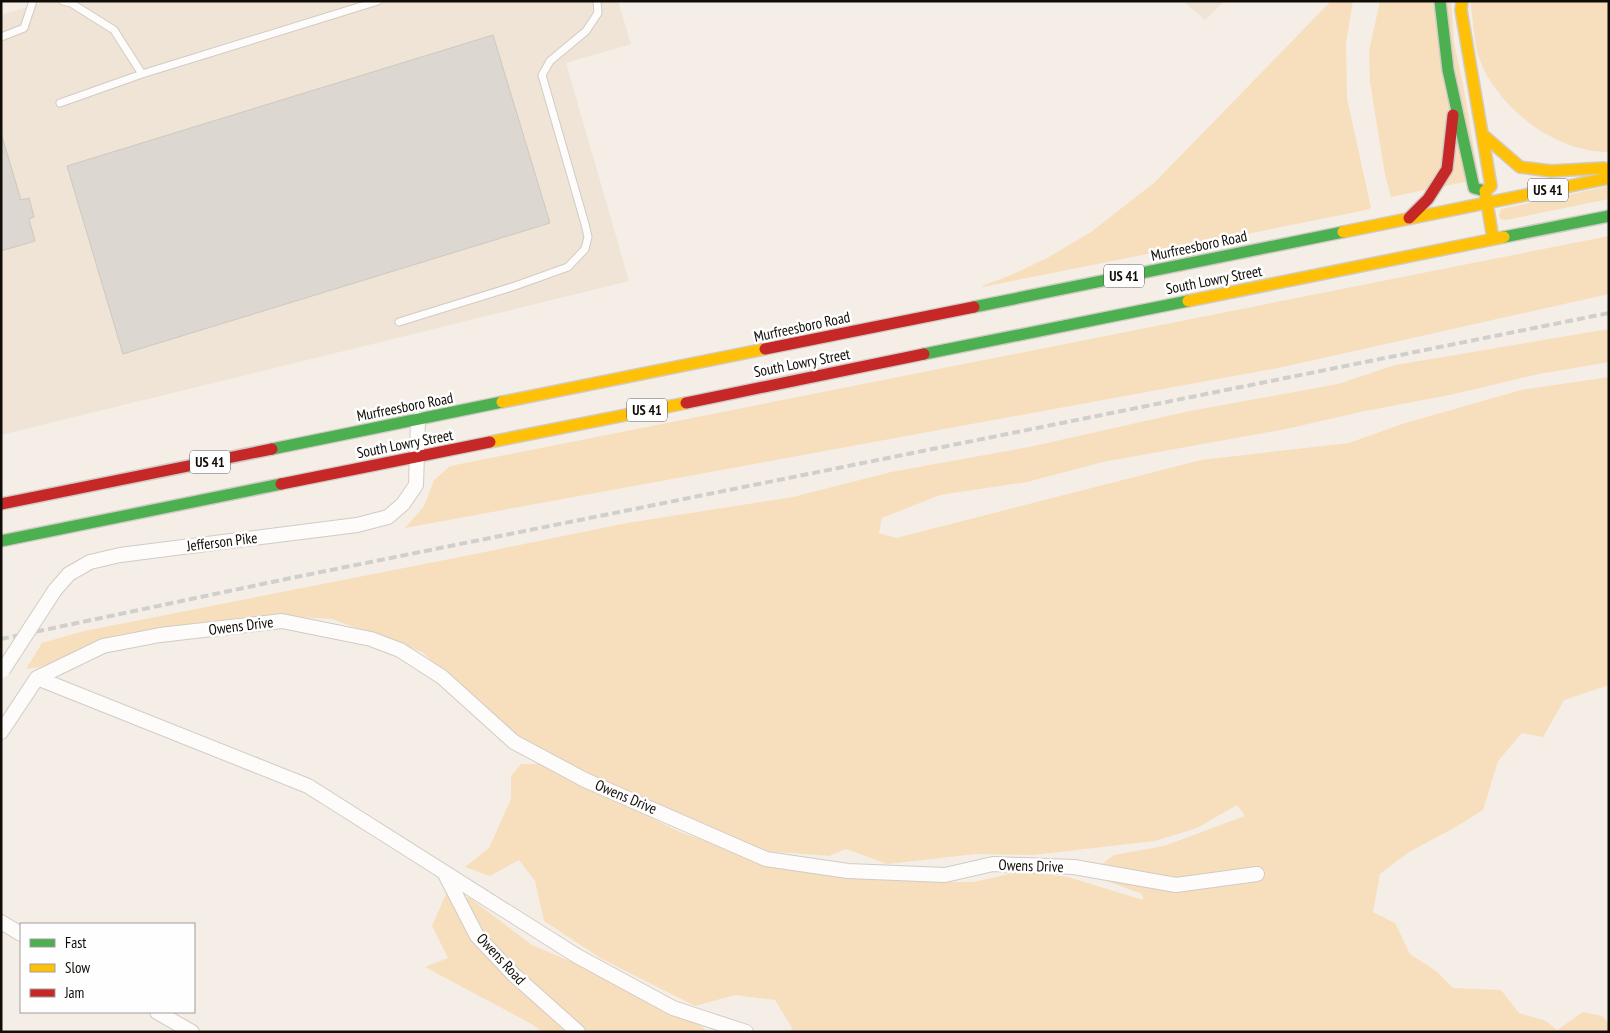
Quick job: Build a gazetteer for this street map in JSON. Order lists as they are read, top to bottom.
{
  "streets": {
    "main road": ["US 41", "Murfreesboro Road", "South Lowry Street"],
    "street": ["Jefferson Pike", "Owens Drive", "Owens Road"]
  },
  "crossings": [
    ["Murfreesboro Road", "Jefferson Pike"],
    ["South Lowry Street", "Jefferson Pike"]
  ],
  "legend": ["Fast", "Slow", "Jam"]
}
